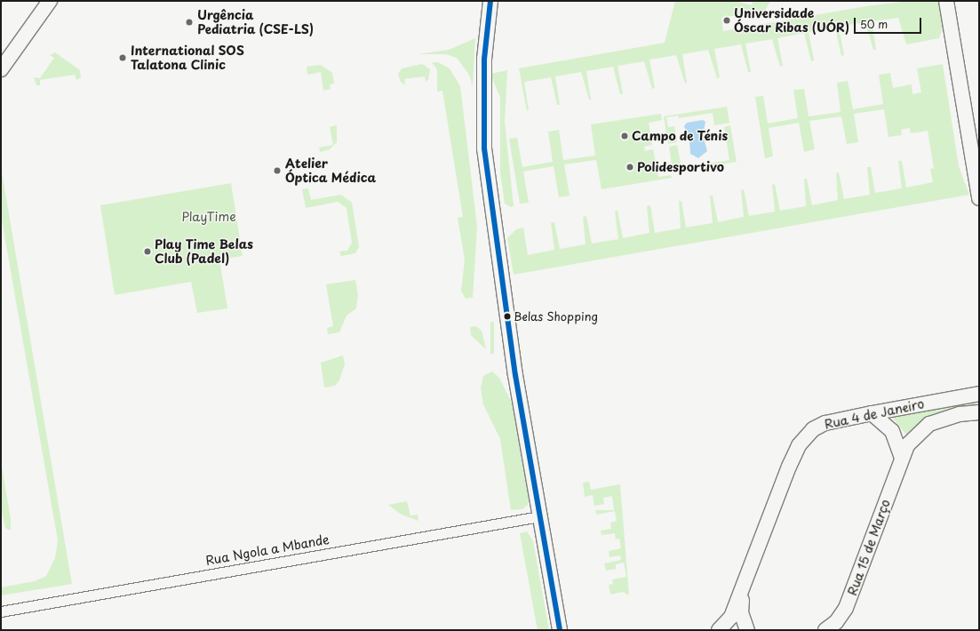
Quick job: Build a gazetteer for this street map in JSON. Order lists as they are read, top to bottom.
{
  "streets": {
    "street": ["Rua 4 de Janeiro", "Rua 15 de Março", "Rua Ngola a Mbande"]
  },
  "parks": ["PlayTime"],
  "places": [
    "Universidade Óscar Ribas (UÓR)",
    "Urgência Pediatria (CSE-LS)",
    "International SOS Talatona Clinic",
    "Campo de Ténis",
    "Polidesportivo",
    "Atelier Óptica Médica",
    "Play Time Belas Club (Padel)",
    "Belas Shopping"
  ],
  "scale_bar": "50 m"
}
